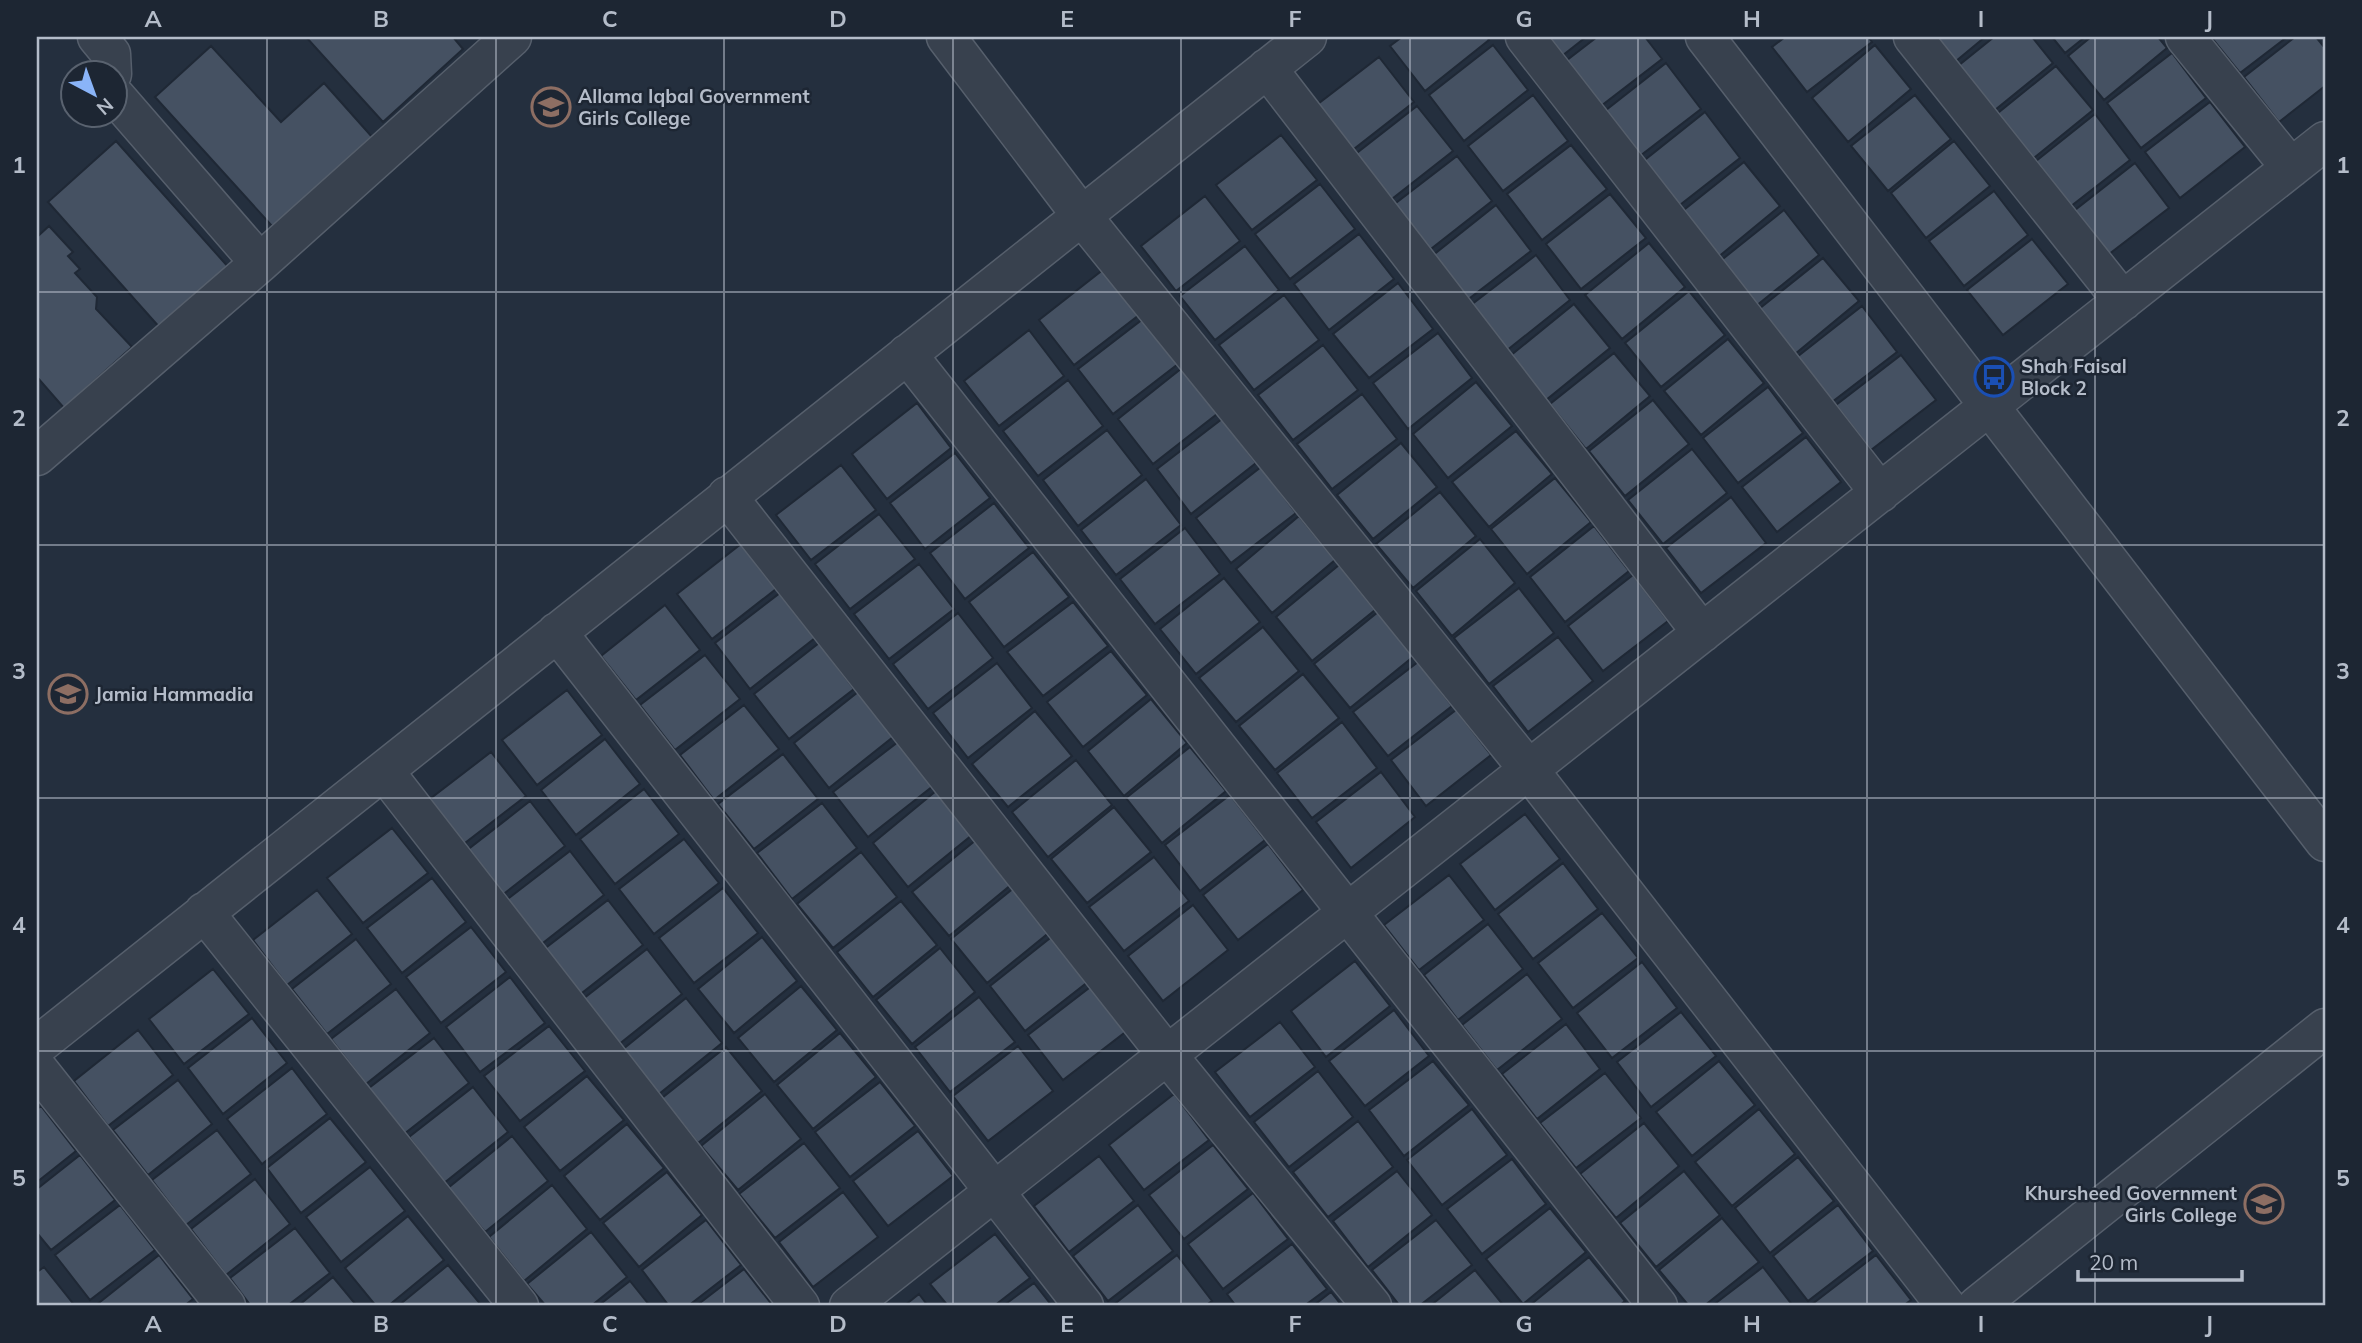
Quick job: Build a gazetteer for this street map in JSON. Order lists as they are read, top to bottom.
{
  "places": {
    "school or university": ["Allama Iqbal Government Girls College", "Jamia Hammadia", "Khursheed Government Girls College"],
    "bus stop": ["Shah Faisal Block 2"]
  },
  "scale_bar": "20 m",
  "north": "bottom right",
  "grid": {
    "columns": [
      "A",
      "B",
      "C",
      "D",
      "E",
      "F",
      "G",
      "H",
      "I",
      "J"
    ],
    "rows": [
      "1",
      "2",
      "3",
      "4",
      "5"
    ]
  }
}
